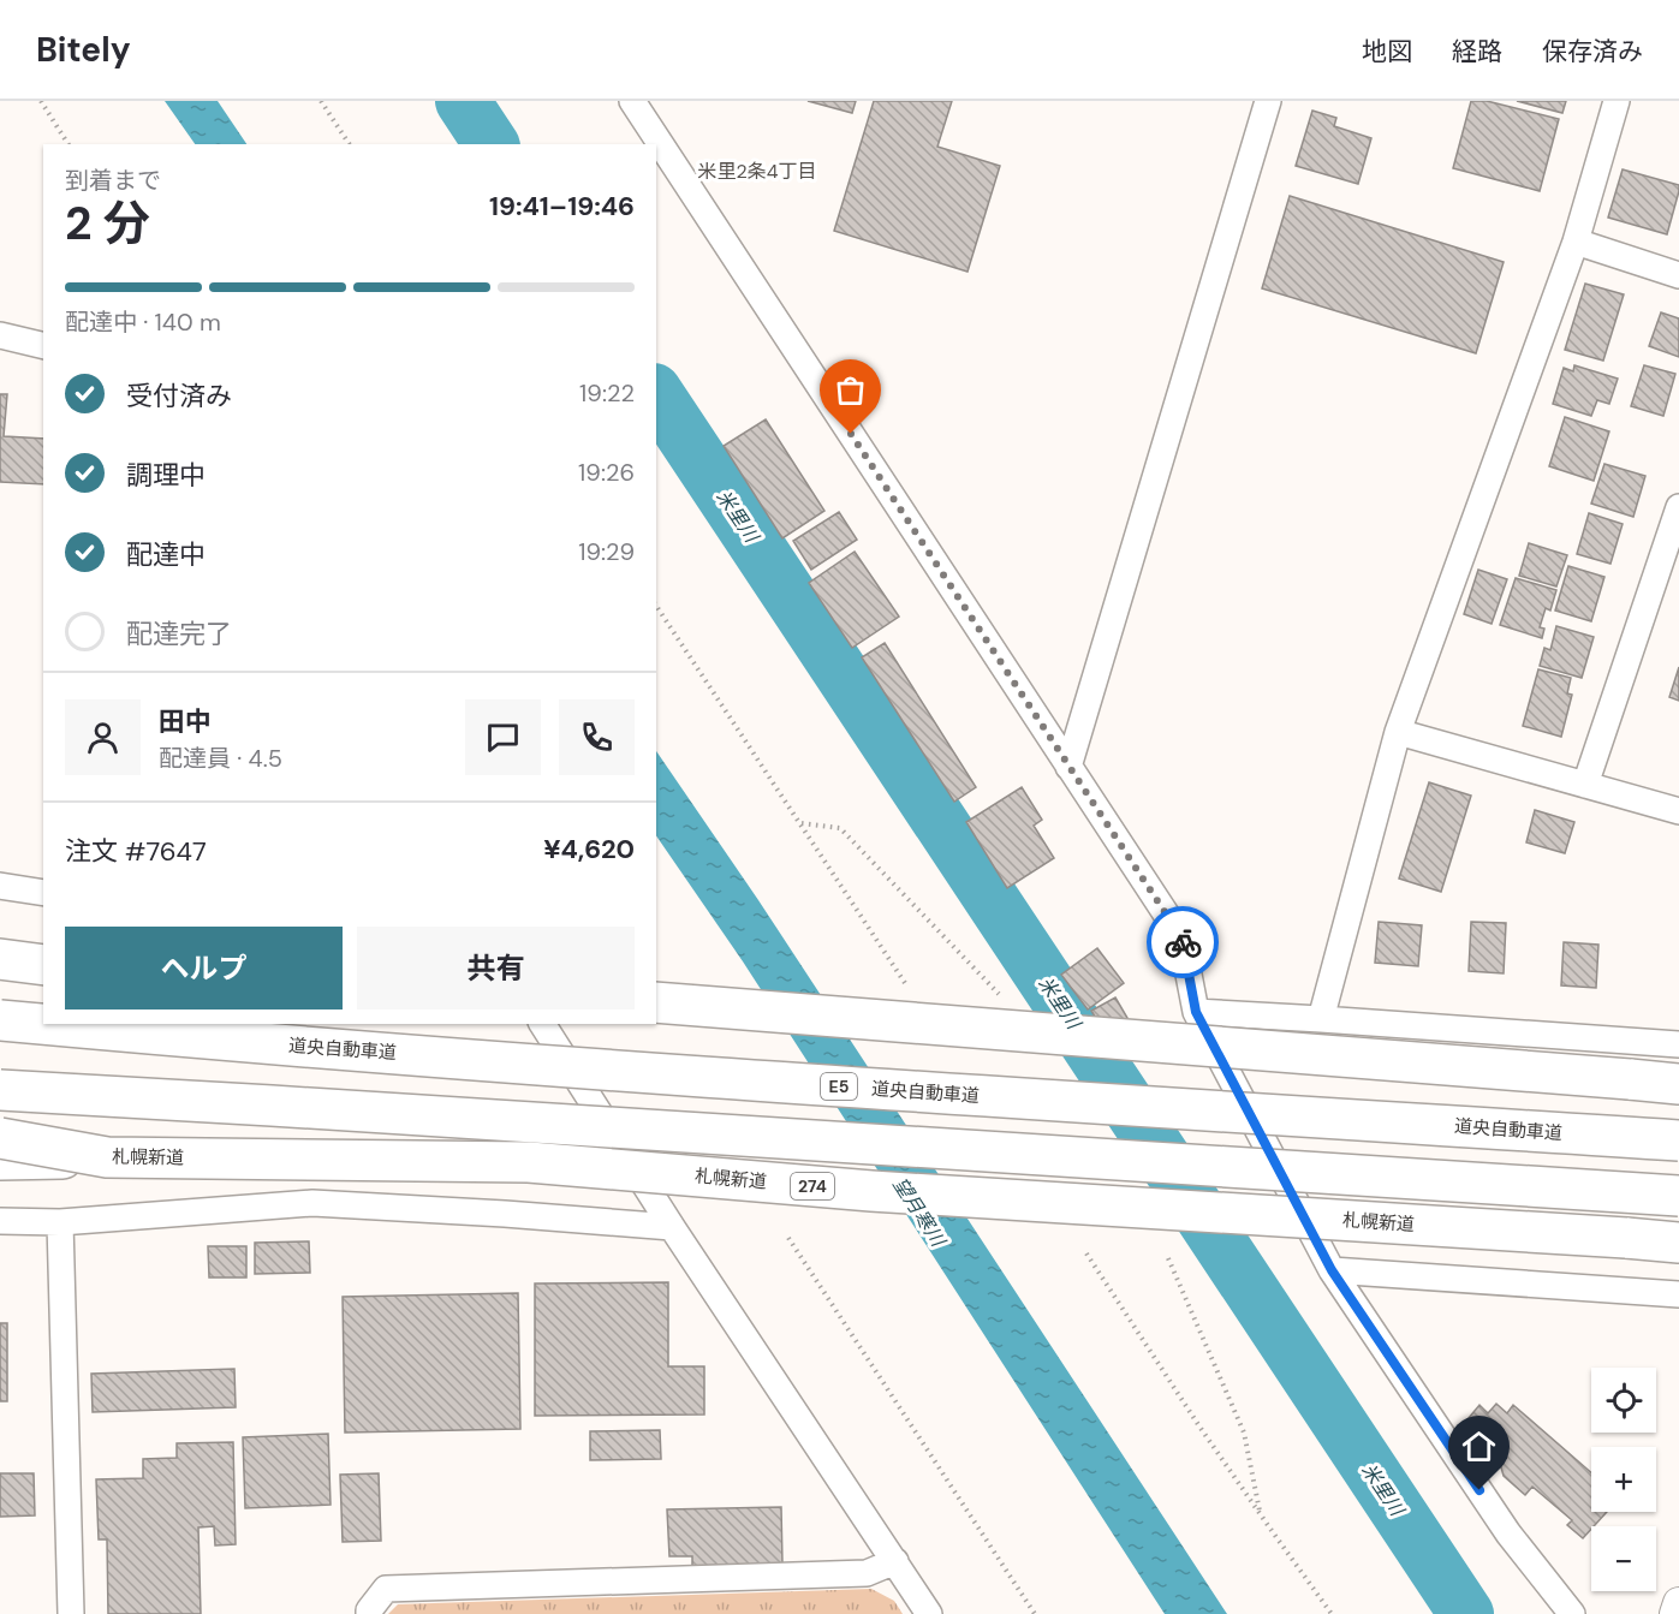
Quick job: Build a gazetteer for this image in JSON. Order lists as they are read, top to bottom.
{
  "streets": {
    "highway": [
      "道央自動車道",
      "E5",
      "札幌新道",
      "274"
    ]
  },
  "districts": ["米里2条4丁目"],
  "water": ["米里川", "望月寒川"],
  "page": {
    "header": "Bitely",
    "nav": ["地図", "経路", "保存済み"],
    "heading": ["2 分", "到着まで", "19:41–19:46"],
    "panel": [
      "田中",
      "配達員 · 4.5",
      "注文 #7647",
      "¥4,620"
    ],
    "bar": "配達中 · 140 m",
    "list": [
      ["受付済み", "19:22"],
      ["調理中", "19:26"],
      ["配達中", "19:29"],
      "配達完了"
    ],
    "buttons": ["ヘルプ", "共有"],
    "map_buttons": ["+", "−"]
  }
}
